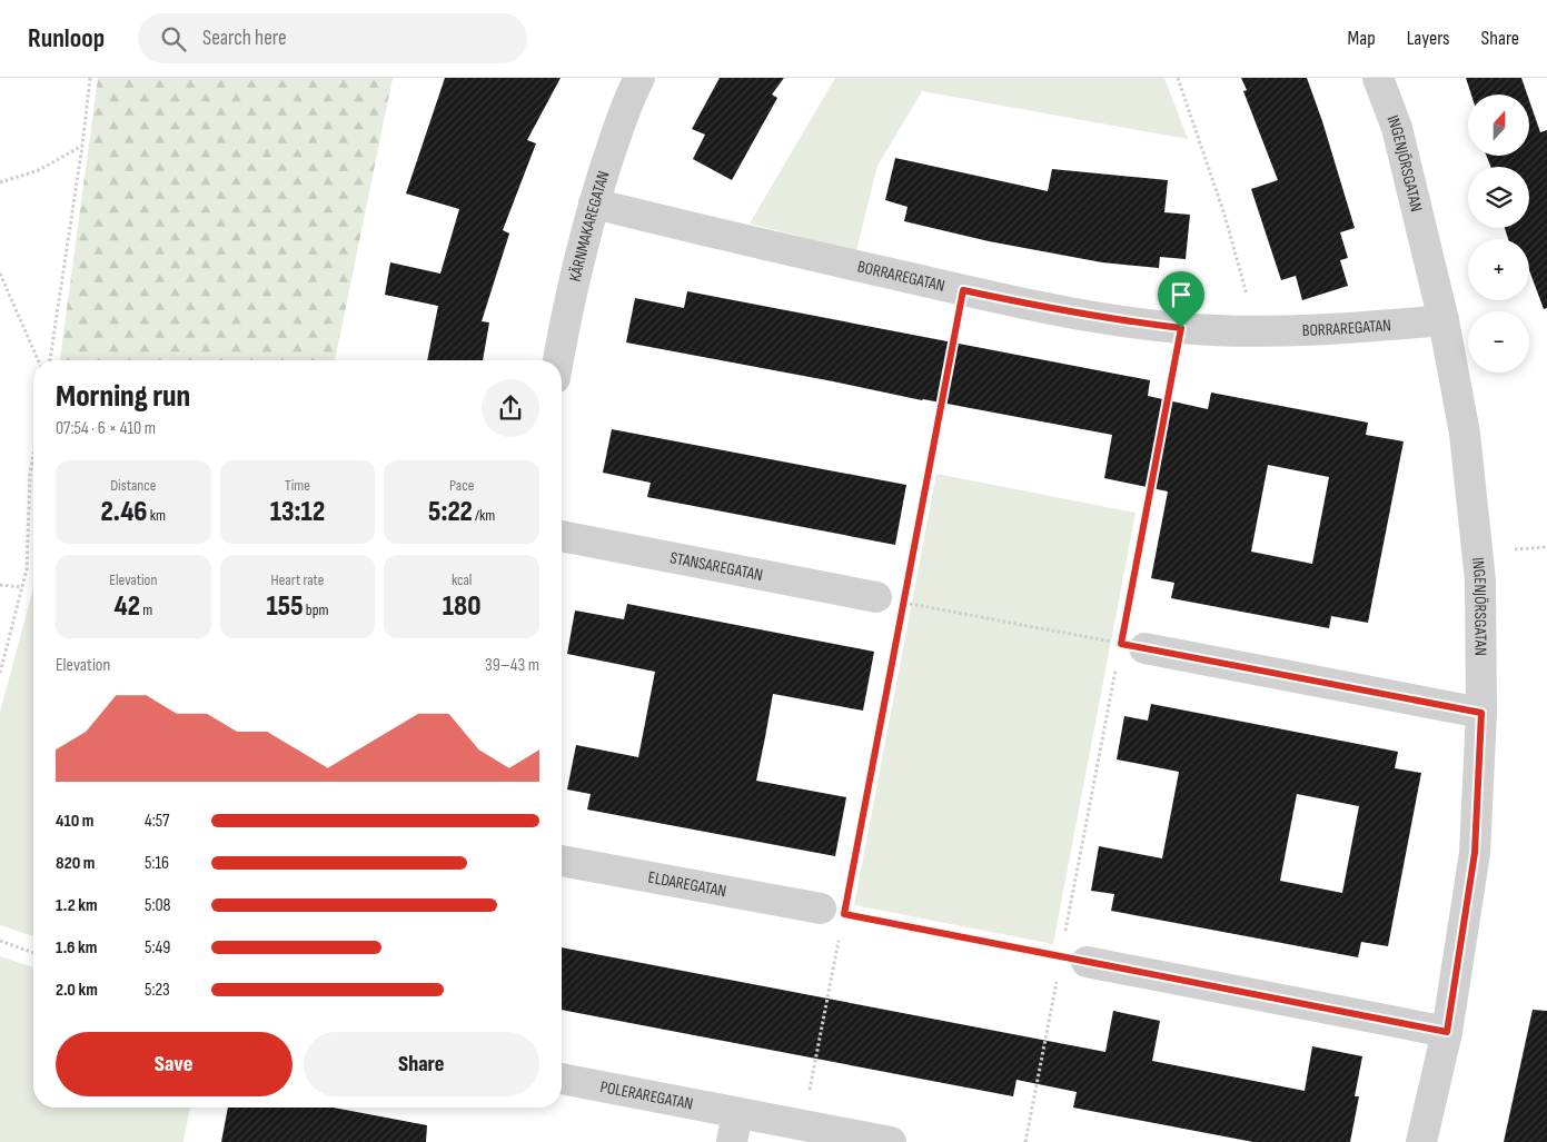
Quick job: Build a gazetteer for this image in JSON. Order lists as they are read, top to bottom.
{
  "streets": {
    "street": [
      "INGENJÖRSGATAN",
      "KÄRNMAKAREGATAN",
      "BORRAREGATAN",
      "STANSAREGATAN",
      "ELDAREGATAN",
      "POLERAREGATAN"
    ]
  },
  "crossings": [
    ["INGENJÖRSGATAN", "BORRAREGATAN"],
    ["KÄRNMAKAREGATAN", "BORRAREGATAN"]
  ],
  "north": "top",
  "page": {
    "header": "Runloop",
    "search": "Search here",
    "nav": ["Map", "Layers", "Share"],
    "map_buttons": ["+", "−"],
    "heading": ["Morning run", "07:54 · 6 × 410 m"],
    "stats": [
      ["Distance", "2.46 km"],
      ["Time", "13:12"],
      ["Pace", "5:22 /km"],
      ["Elevation", "42 m"],
      ["Heart rate", "155 bpm"],
      ["kcal", "180"]
    ],
    "chart": ["Elevation", "39–43 m"],
    "list": [
      {
        "name": "410 m",
        "note": "4:57"
      },
      {
        "name": "820 m",
        "note": "5:16"
      },
      {
        "name": "1.2 km",
        "note": "5:08"
      },
      {
        "name": "1.6 km",
        "note": "5:49"
      },
      {
        "name": "2.0 km",
        "note": "5:23"
      }
    ],
    "buttons": ["Save", "Share"]
  }
}
